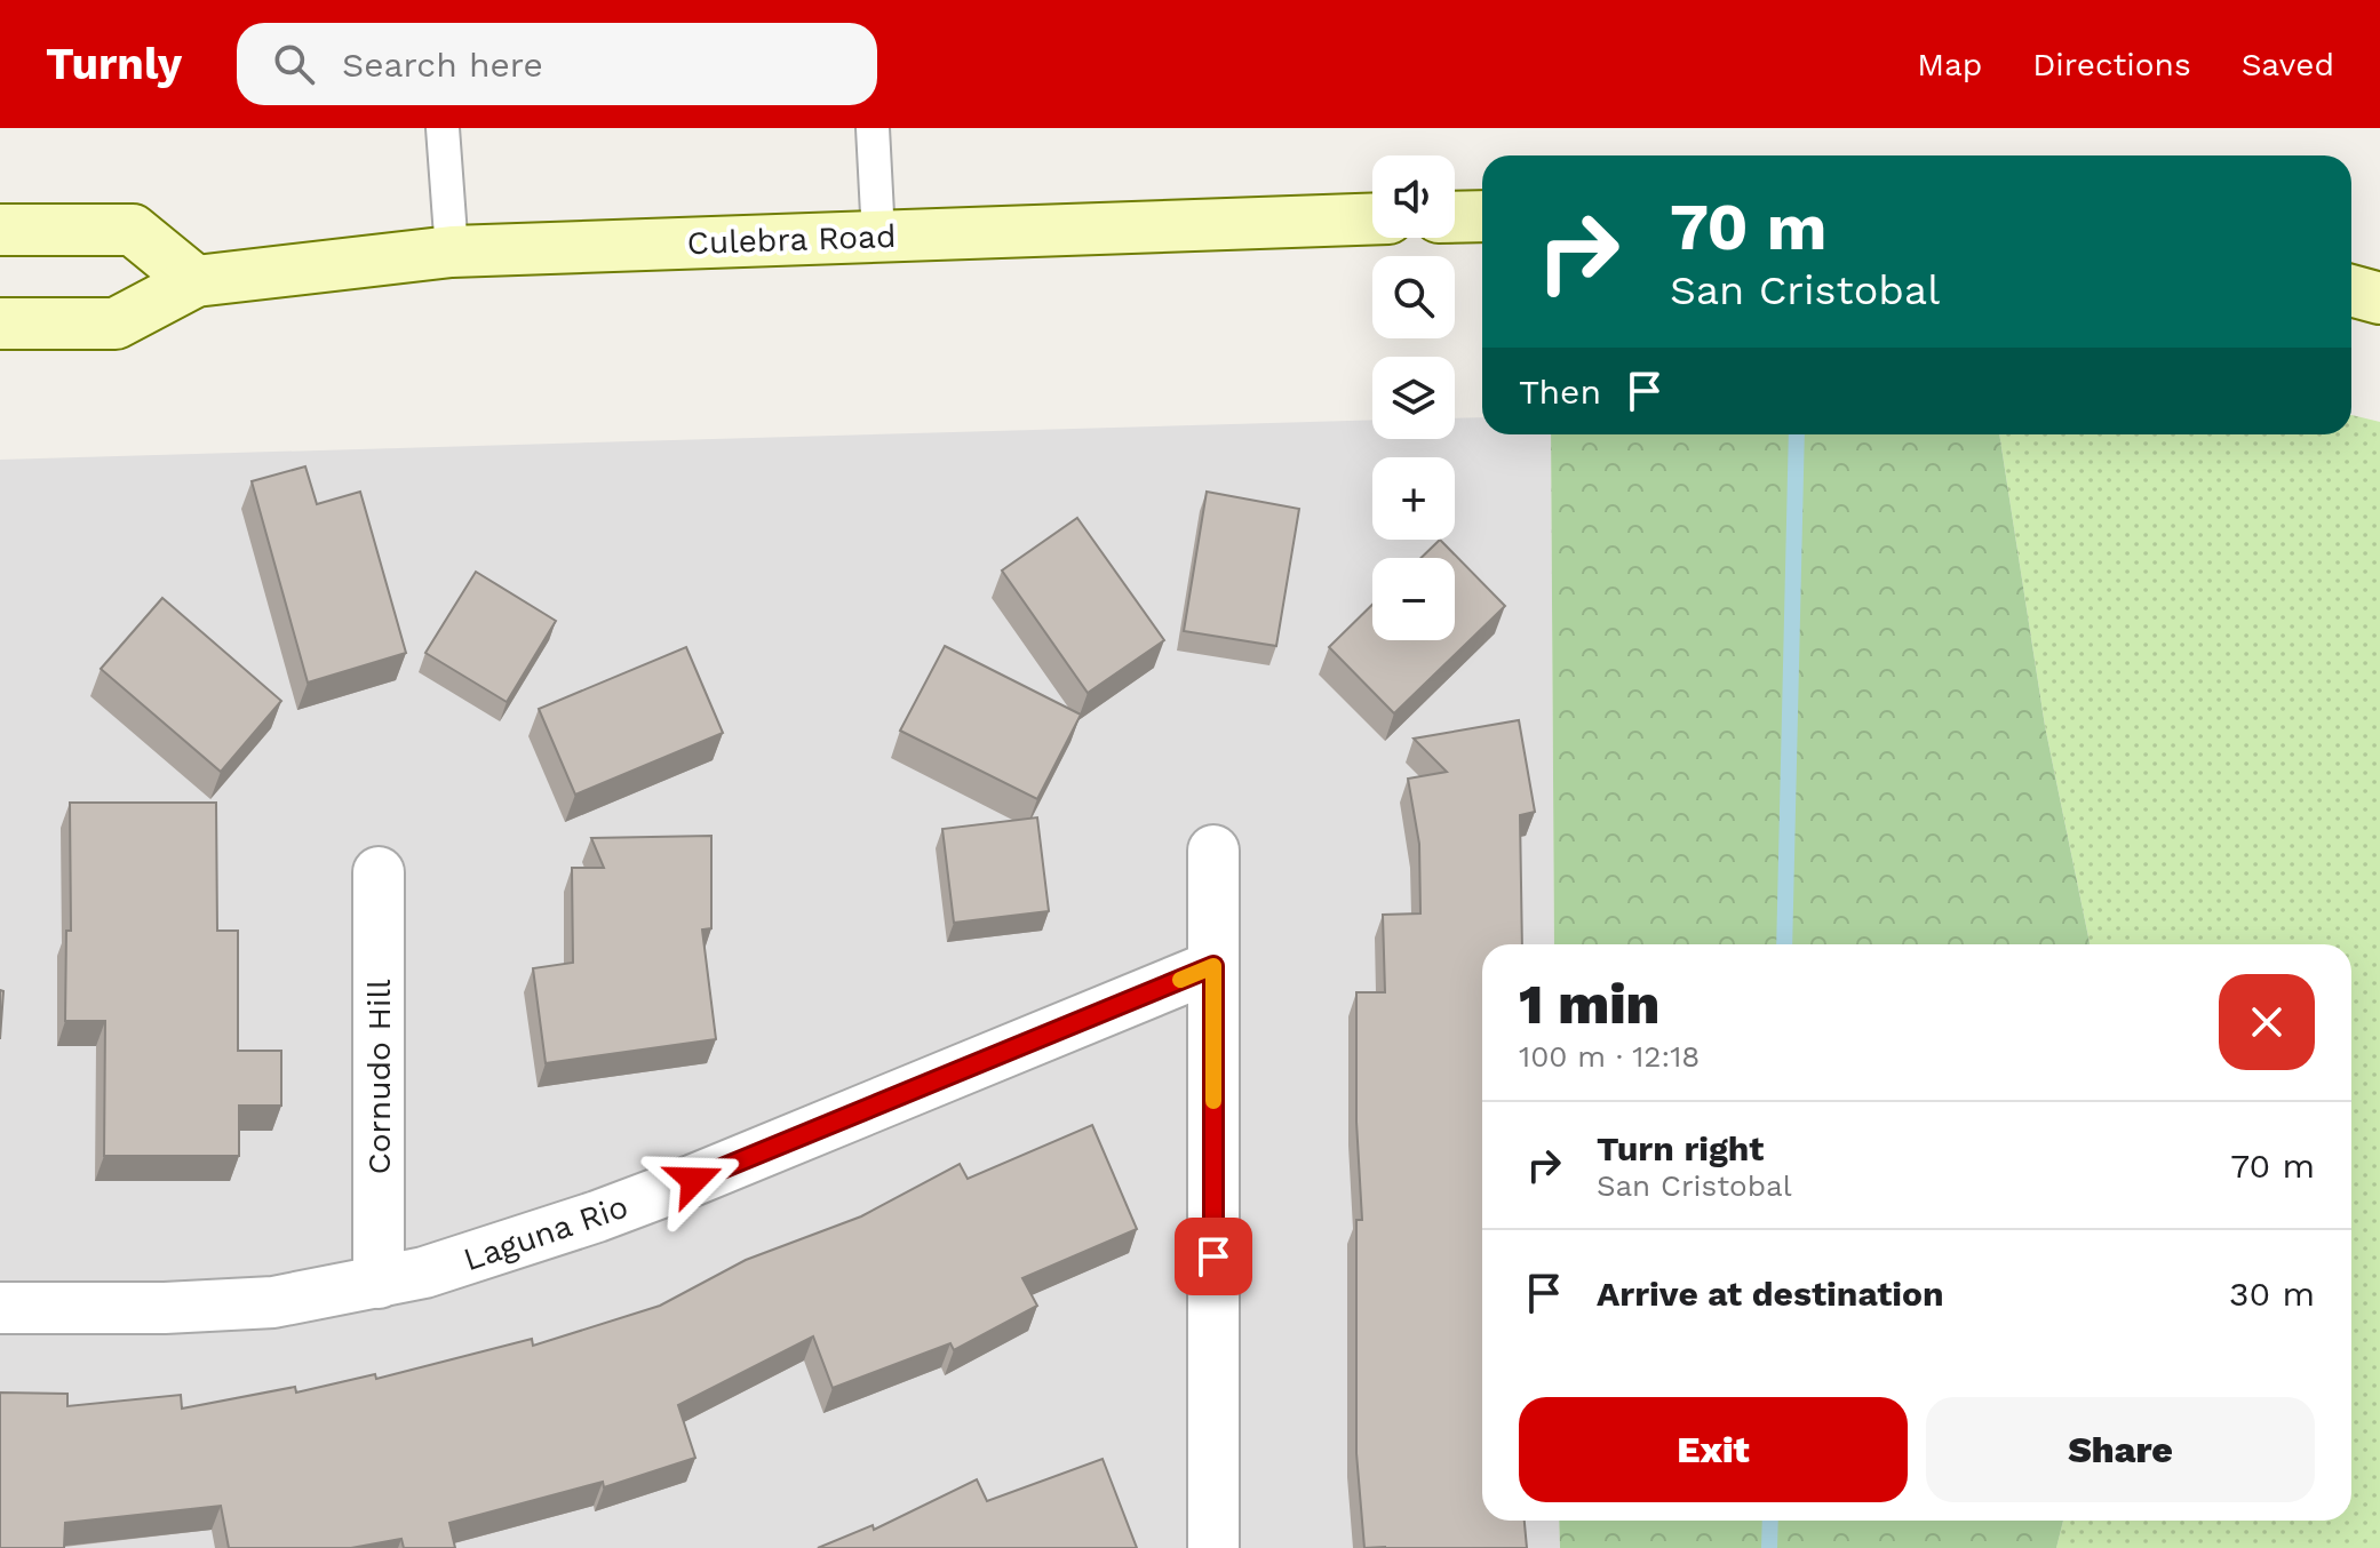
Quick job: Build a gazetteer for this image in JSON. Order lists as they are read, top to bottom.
{
  "streets": {
    "main road": ["Culebra Road"],
    "street": ["Cornudo Hill", "Laguna Rio"]
  },
  "crossings": [
    ["Cornudo Hill", "Laguna Rio"]
  ],
  "page": {
    "header": "Turnly",
    "search": "Search here",
    "nav": ["Map", "Directions", "Saved"],
    "map_buttons": ["+", "−"],
    "turn": ["70 m", "San Cristobal"],
    "then": "Then",
    "heading": ["1 min", "100 m · 12:18"],
    "list": [
      {
        "name": "Turn right",
        "note": "San Cristobal",
        "value": "70 m"
      },
      {
        "name": "Arrive at destination",
        "value": "30 m"
      }
    ],
    "buttons": ["Exit", "Share"]
  }
}
